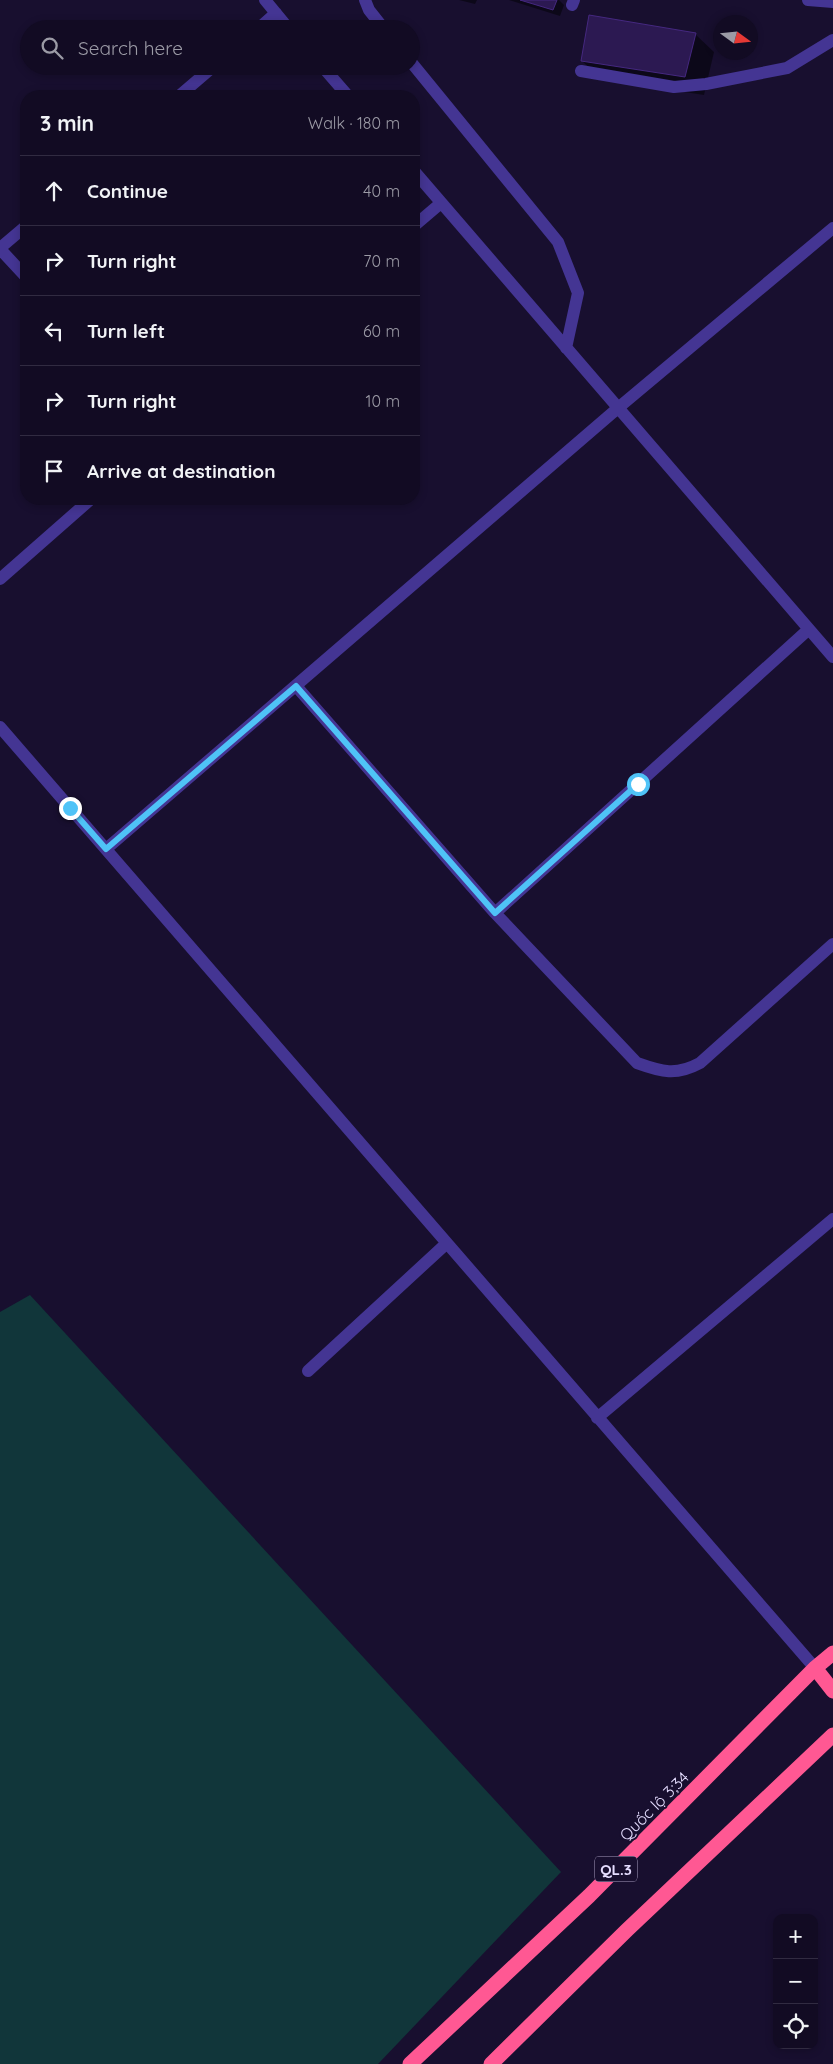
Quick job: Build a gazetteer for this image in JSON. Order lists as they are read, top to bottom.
{
  "streets": {
    "highway": ["Quốc lộ 3;34", "QL.3"]
  },
  "north": "right",
  "page": {
    "search": "Search here",
    "heading": ["3 min", "Walk · 180 m"],
    "list": [
      ["Continue", "40 m"],
      ["Turn right", "70 m"],
      ["Turn left", "60 m"],
      ["Turn right", "10 m"],
      "Arrive at destination"
    ],
    "map_buttons": ["+", "−"]
  }
}
